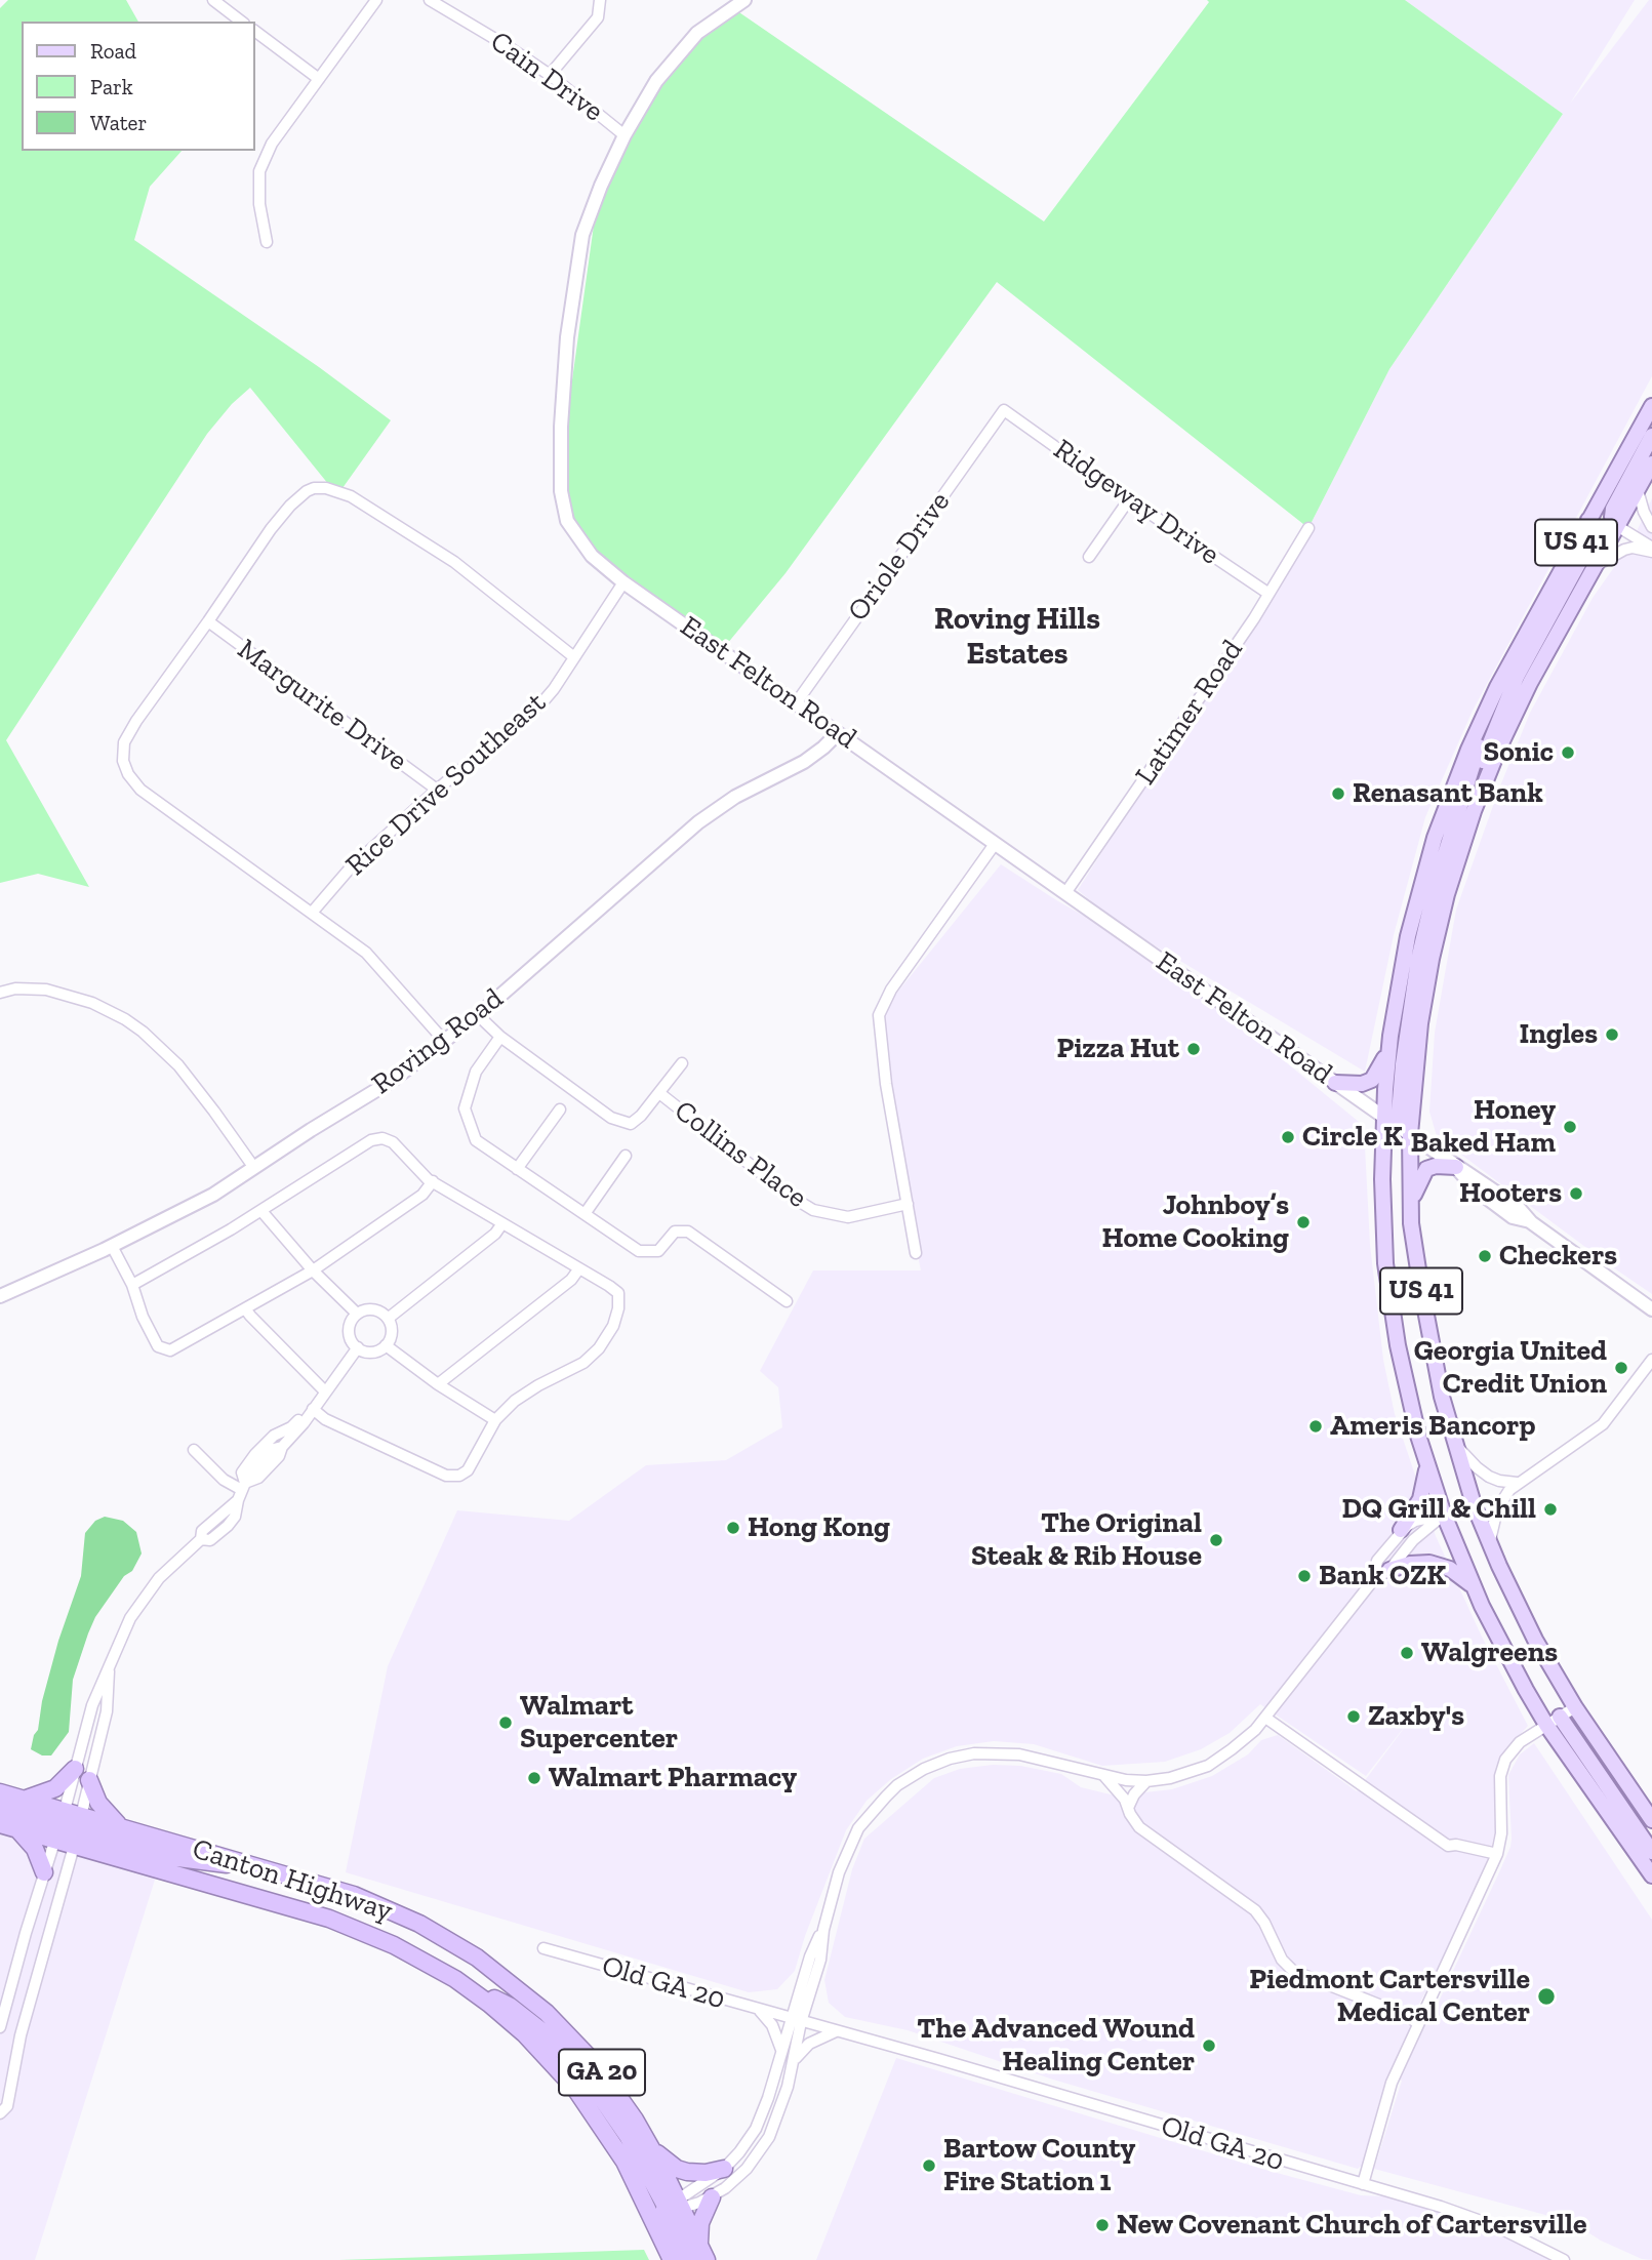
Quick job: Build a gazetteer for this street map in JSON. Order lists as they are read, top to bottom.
{
  "streets": {
    "highway": ["Canton Highway", "GA 20"],
    "main road": ["US 41"],
    "street": [
      "Cain Drive",
      "Ridgeway Drive",
      "Oriole Drive",
      "East Felton Road",
      "Margurite Drive",
      "Latimer Road",
      "Rice Drive Southeast",
      "Roving Road",
      "Collins Place",
      "Old GA 20"
    ]
  },
  "crossings": [
    ["Cain Drive", "East Felton Road"],
    ["Ridgeway Drive", "Oriole Drive"],
    ["Ridgeway Drive", "Latimer Road"],
    ["US 41", "East Felton Road"],
    ["Oriole Drive", "East Felton Road"],
    ["East Felton Road", "Latimer Road"],
    ["East Felton Road", "Rice Drive Southeast"],
    ["East Felton Road", "Roving Road"],
    ["Margurite Drive", "Rice Drive Southeast"],
    ["Canton Highway", "GA 20"]
  ],
  "districts": ["Roving Hills Estates"],
  "places": [
    "Sonic",
    "Renasant Bank",
    "Ingles",
    "Pizza Hut",
    "Honey Baked Ham",
    "Circle K",
    "Hooters",
    "Johnboy’s Home Cooking",
    "Checkers",
    "Georgia United Credit Union",
    "Ameris Bancorp",
    "DQ Grill & Chill",
    "Hong Kong",
    "The Original Steak & Rib House",
    "Bank OZK",
    "Walgreens",
    "Zaxby's",
    "Walmart Supercenter",
    "Walmart Pharmacy",
    "Piedmont Cartersville Medical Center",
    "The Advanced Wound Healing Center",
    "Bartow County Fire Station 1",
    "New Covenant Church of Cartersville"
  ],
  "legend": ["Road", "Park", "Water"]
}
